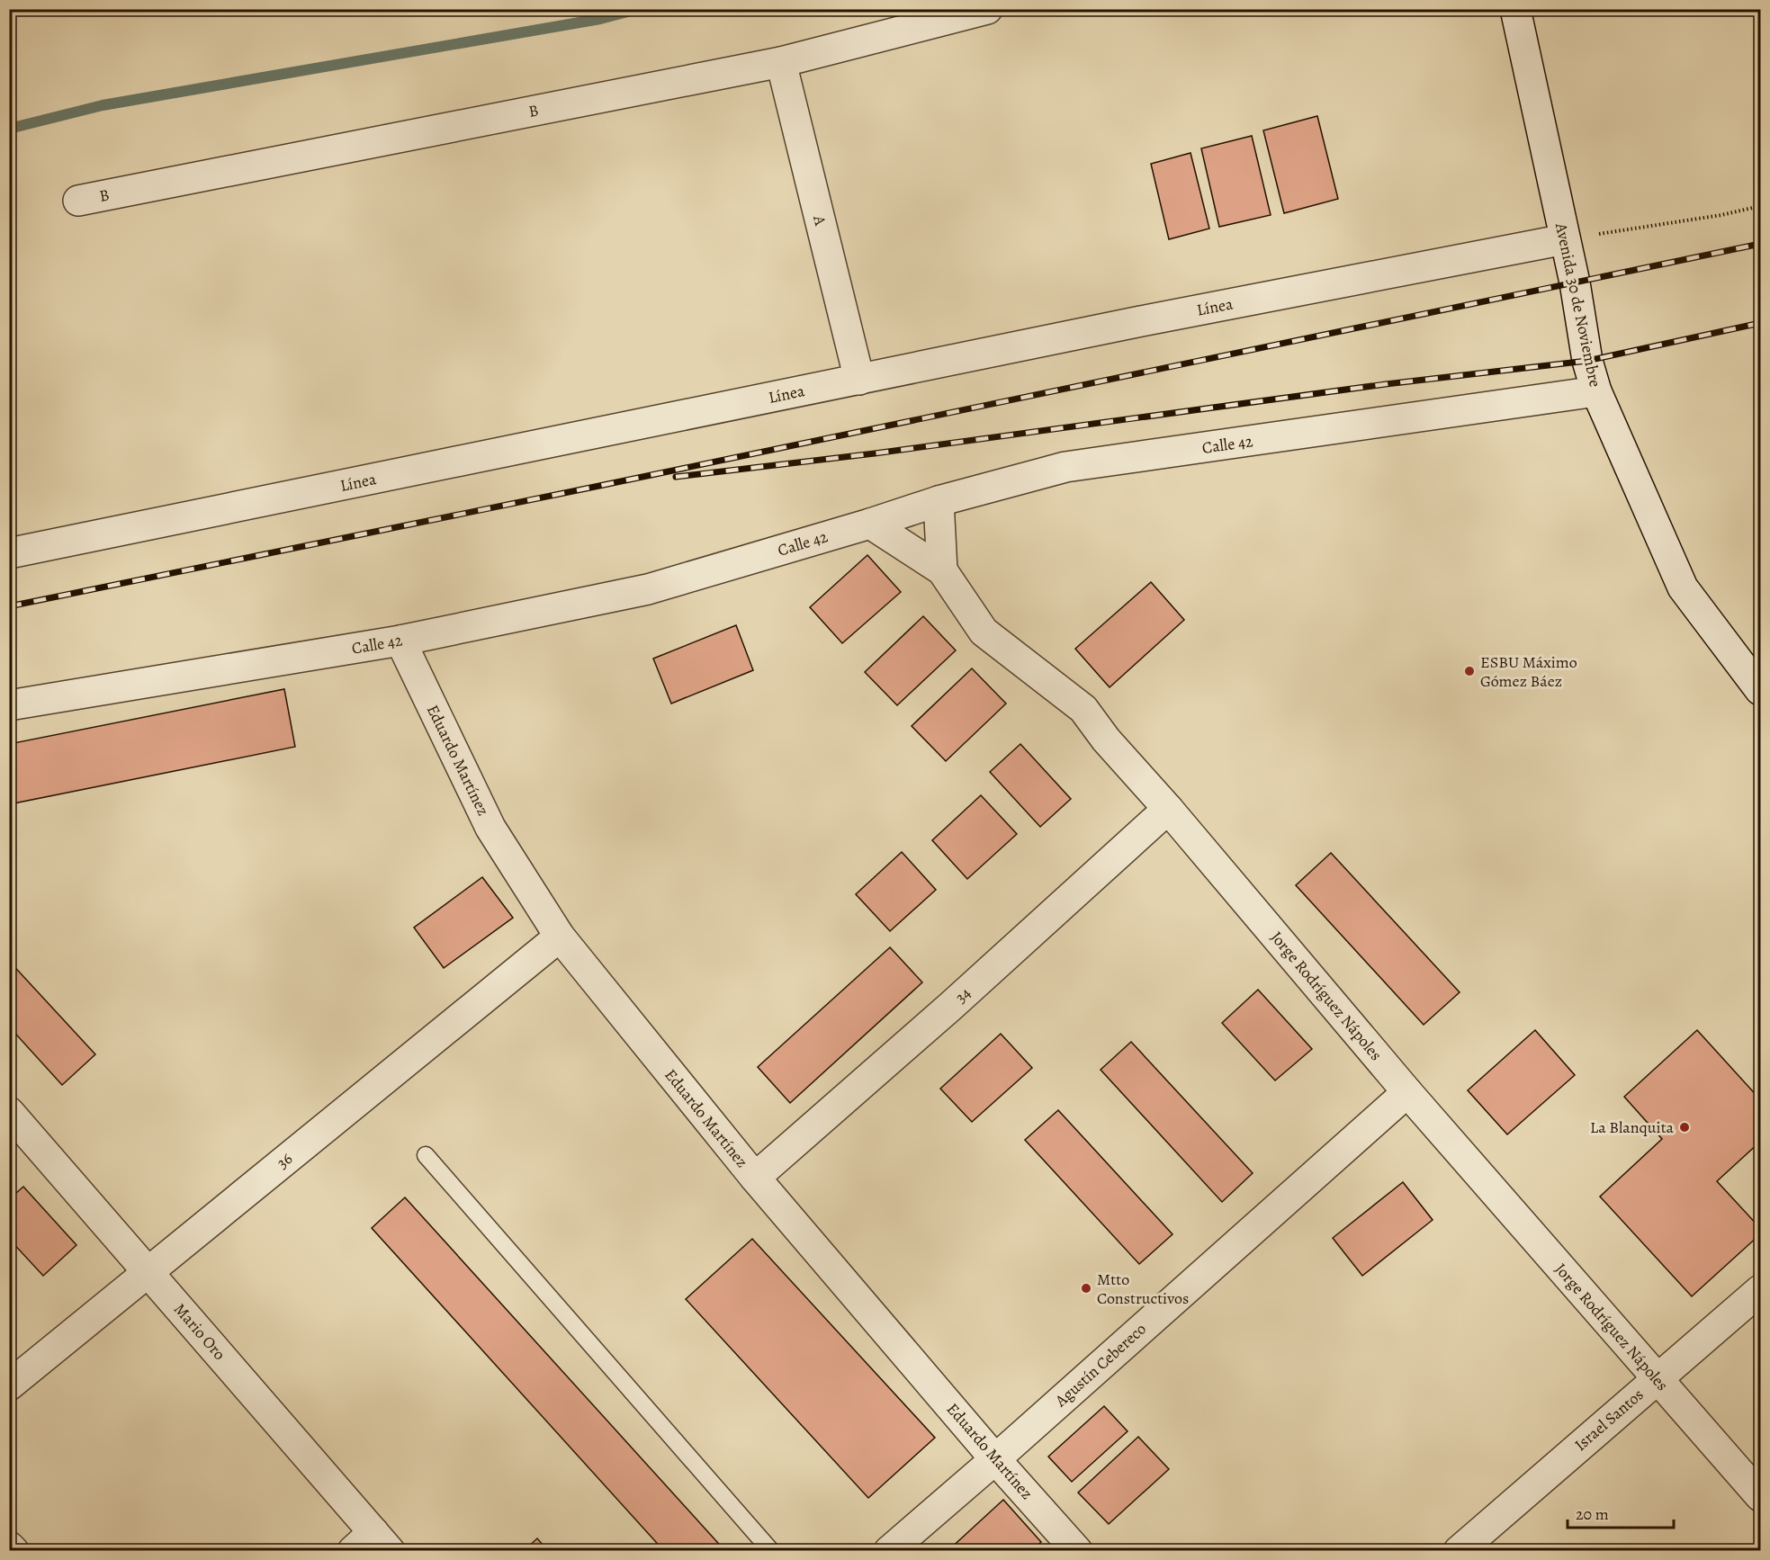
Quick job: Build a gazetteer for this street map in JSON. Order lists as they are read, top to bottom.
{
  "streets": {
    "street": [
      "B",
      "A",
      "Avenida 30 de Noviembre",
      "Línea",
      "Calle 42",
      "Eduardo Martínez",
      "34",
      "Jorge Rodríguez Nápoles",
      "36",
      "Mario Oro",
      "Agustín Cebereco",
      "Israel Santos"
    ]
  },
  "crossings": [
    ["B", "A"],
    ["A", "Línea"],
    ["Avenida 30 de Noviembre", "Línea"],
    ["Avenida 30 de Noviembre", "Calle 42"],
    ["Calle 42", "Eduardo Martínez"],
    ["Calle 42", "Jorge Rodríguez Nápoles"],
    ["Eduardo Martínez", "34"],
    ["Eduardo Martínez", "36"],
    ["Eduardo Martínez", "Agustín Cebereco"],
    ["34", "Jorge Rodríguez Nápoles"],
    ["Jorge Rodríguez Nápoles", "Agustín Cebereco"],
    ["Jorge Rodríguez Nápoles", "Israel Santos"],
    ["36", "Mario Oro"]
  ],
  "places": ["ESBU Máximo Gómez Báez", "La Blanquita", "Mtto Constructivos"],
  "scale_bar": "20 m"
}
